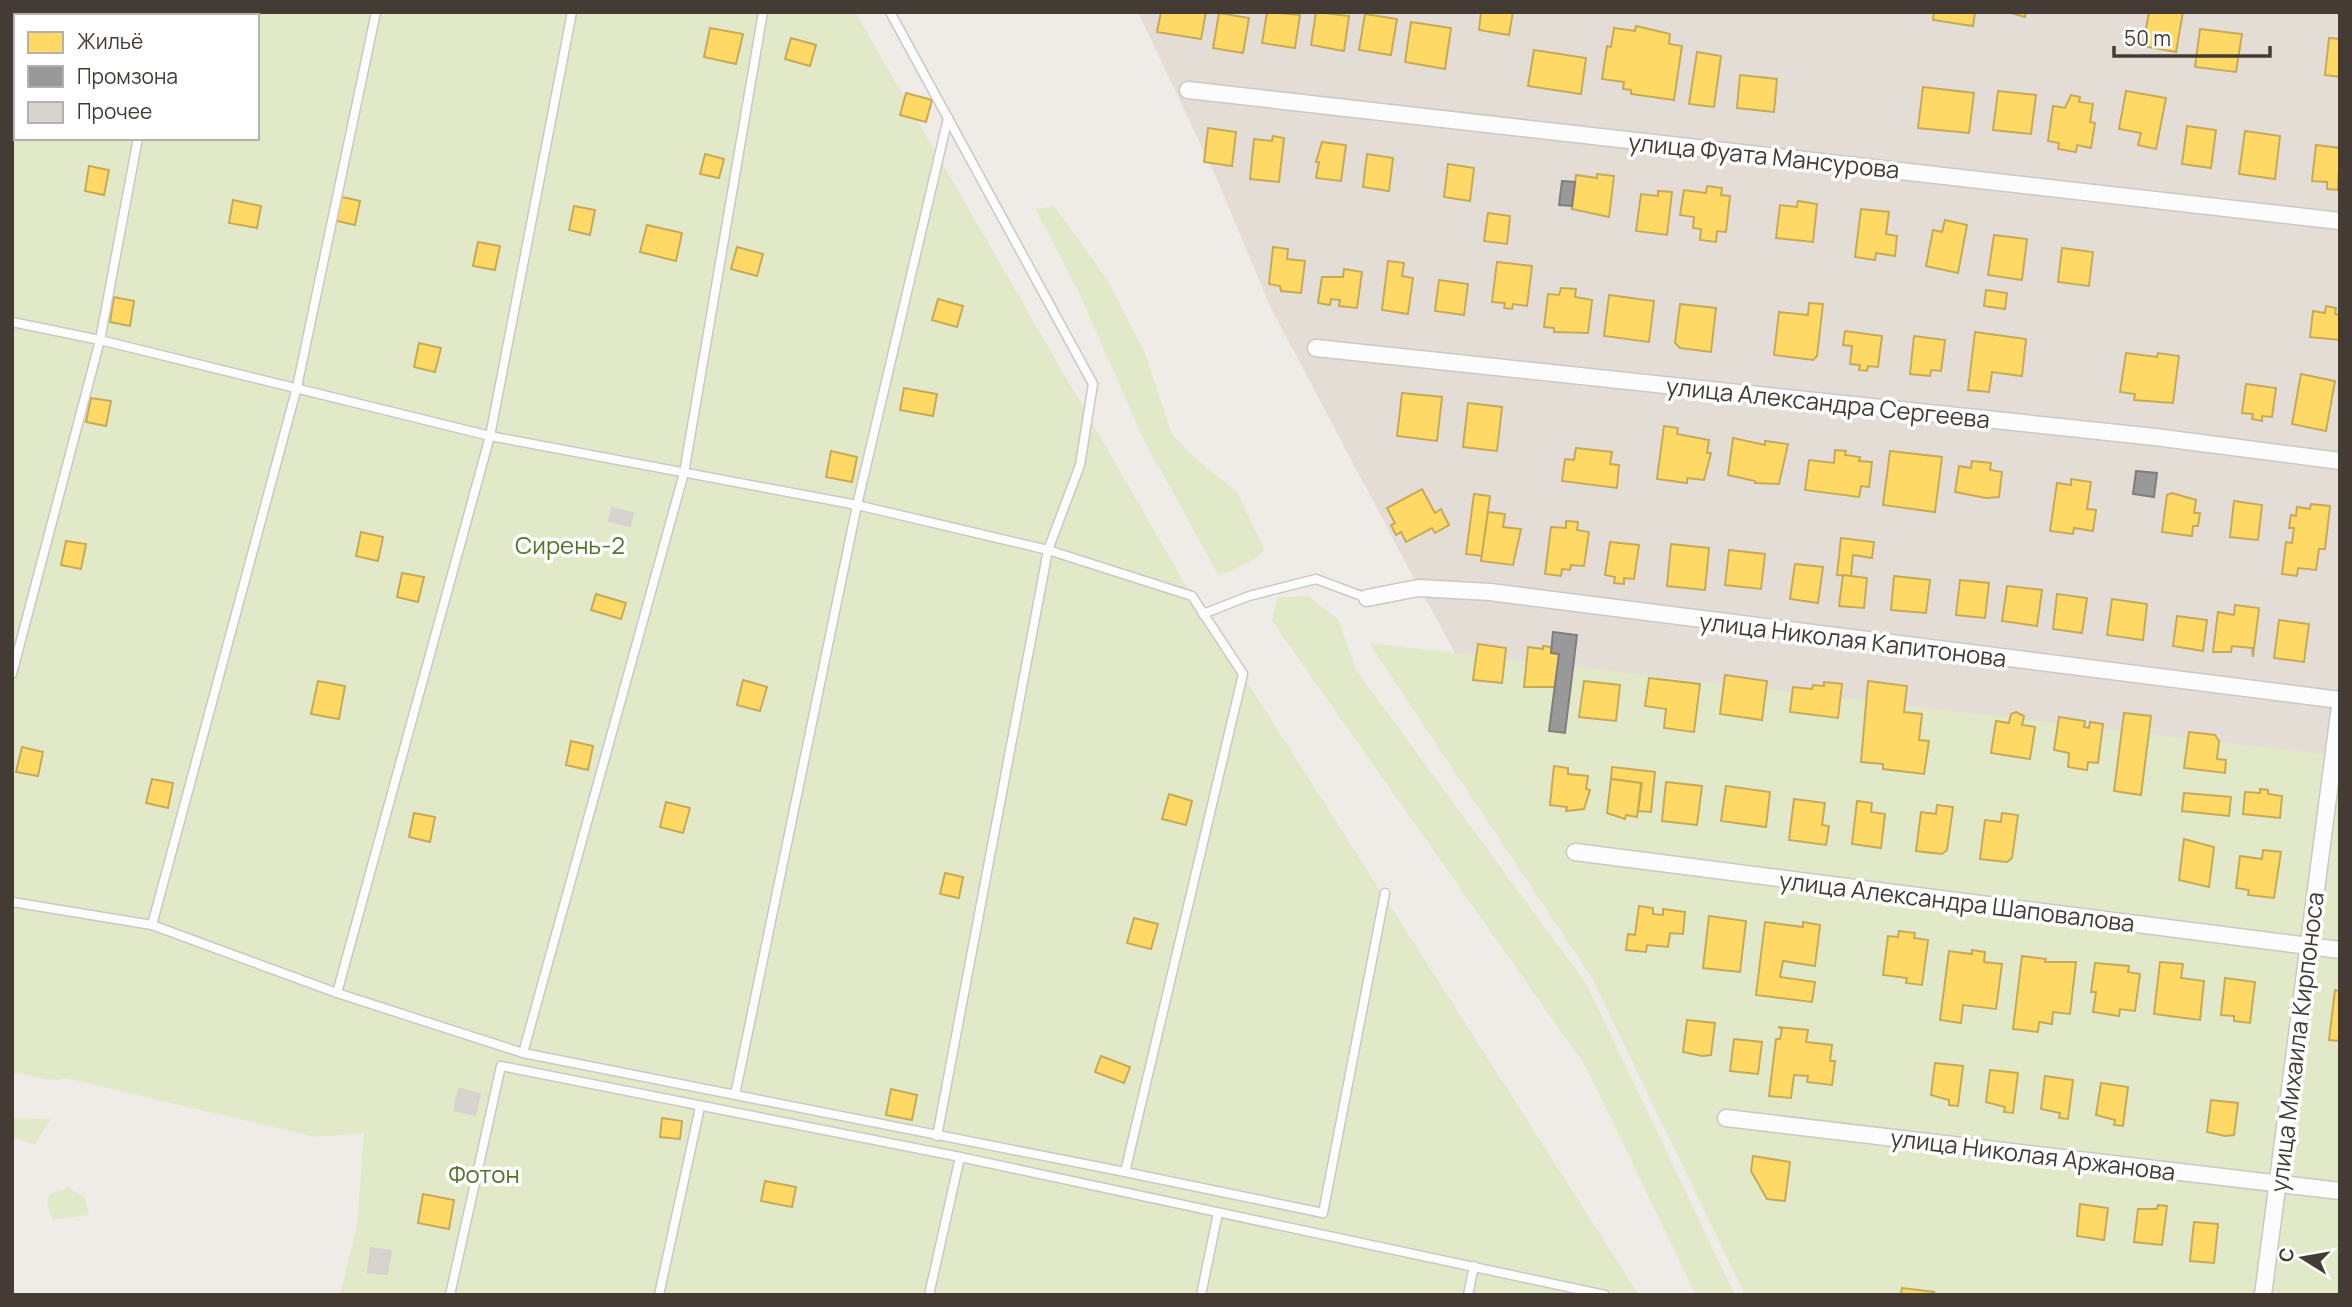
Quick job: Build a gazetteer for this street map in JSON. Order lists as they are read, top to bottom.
{
  "streets": {
    "street": [
      "улица Фуата Мансурова",
      "улица Александра Сергеева",
      "улица Николая Капитонова",
      "улица Александра Шаповалова",
      "улица Михаила Кирпоноса",
      "улица Николая Аржанова"
    ]
  },
  "crossings": [
    ["улица Александра Шаповалова", "улица Михаила Кирпоноса"],
    ["улица Михаила Кирпоноса", "улица Николая Аржанова"]
  ],
  "parks": ["Сирень-2", "Фотон"],
  "legend": ["Жильё", "Промзона", "Прочее"],
  "scale_bar": "50 m",
  "north": "left"
}
